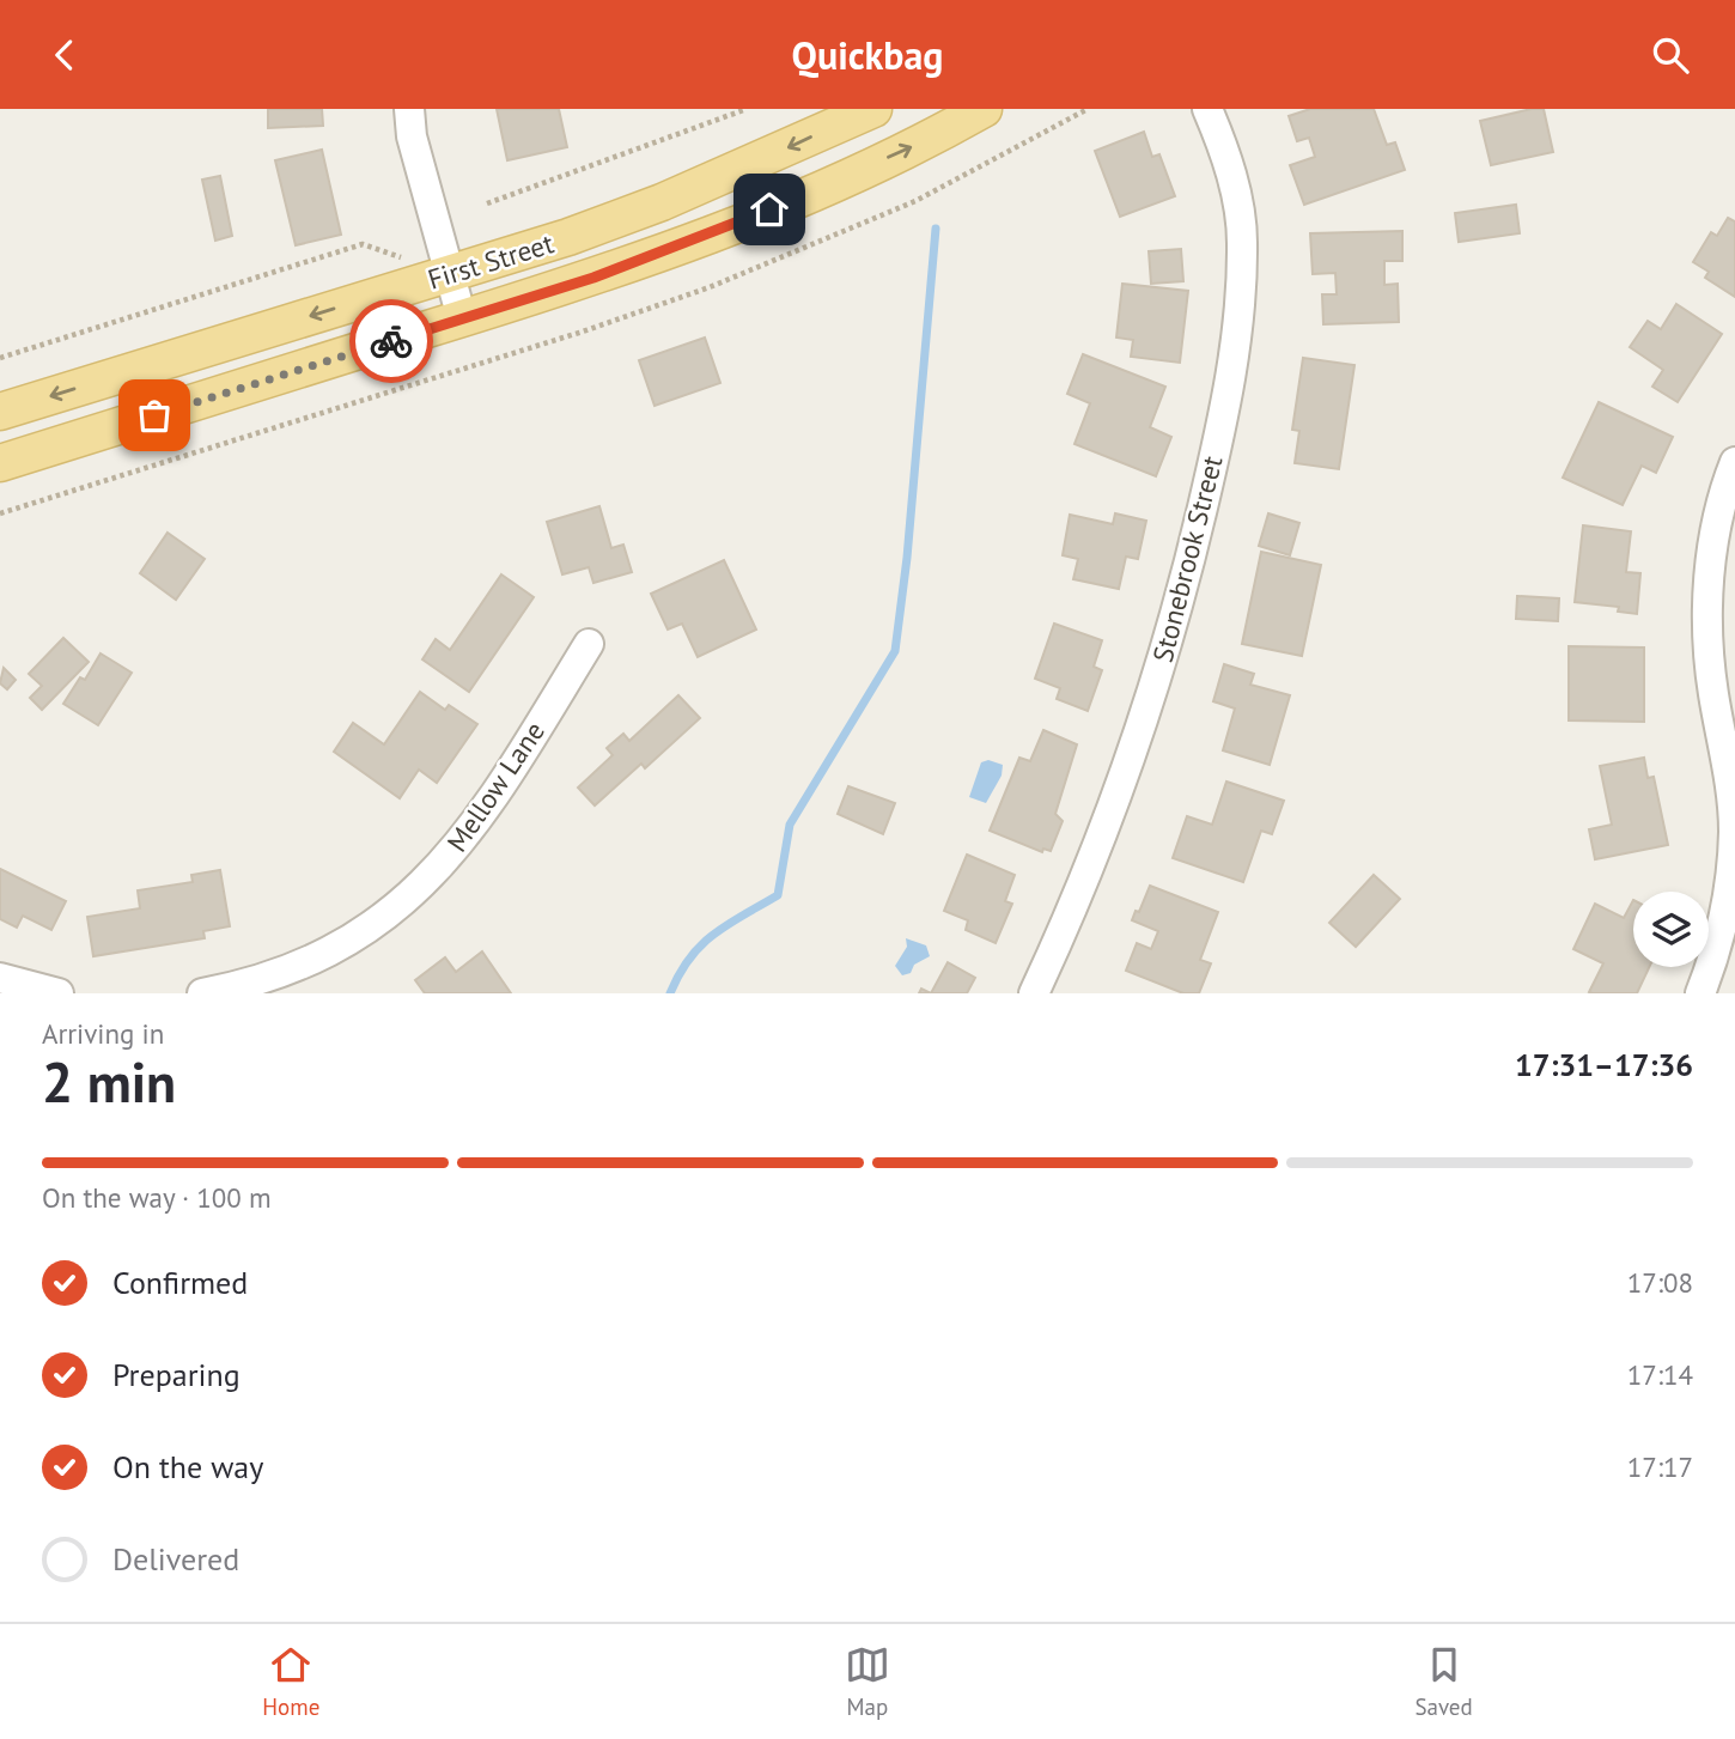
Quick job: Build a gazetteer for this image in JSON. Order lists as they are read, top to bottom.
{
  "streets": {
    "main road": ["First Street"],
    "street": ["Stonebrook Street", "Mellow Lane"]
  },
  "page": {
    "header": "Quickbag",
    "heading": ["2 min", "Arriving in", "17:31–17:36"],
    "bar": "On the way · 100 m",
    "list": [
      ["Confirmed", "17:08"],
      ["Preparing", "17:14"],
      ["On the way", "17:17"],
      "Delivered"
    ],
    "tabs": ["Home", "Map", "Saved"]
  }
}
